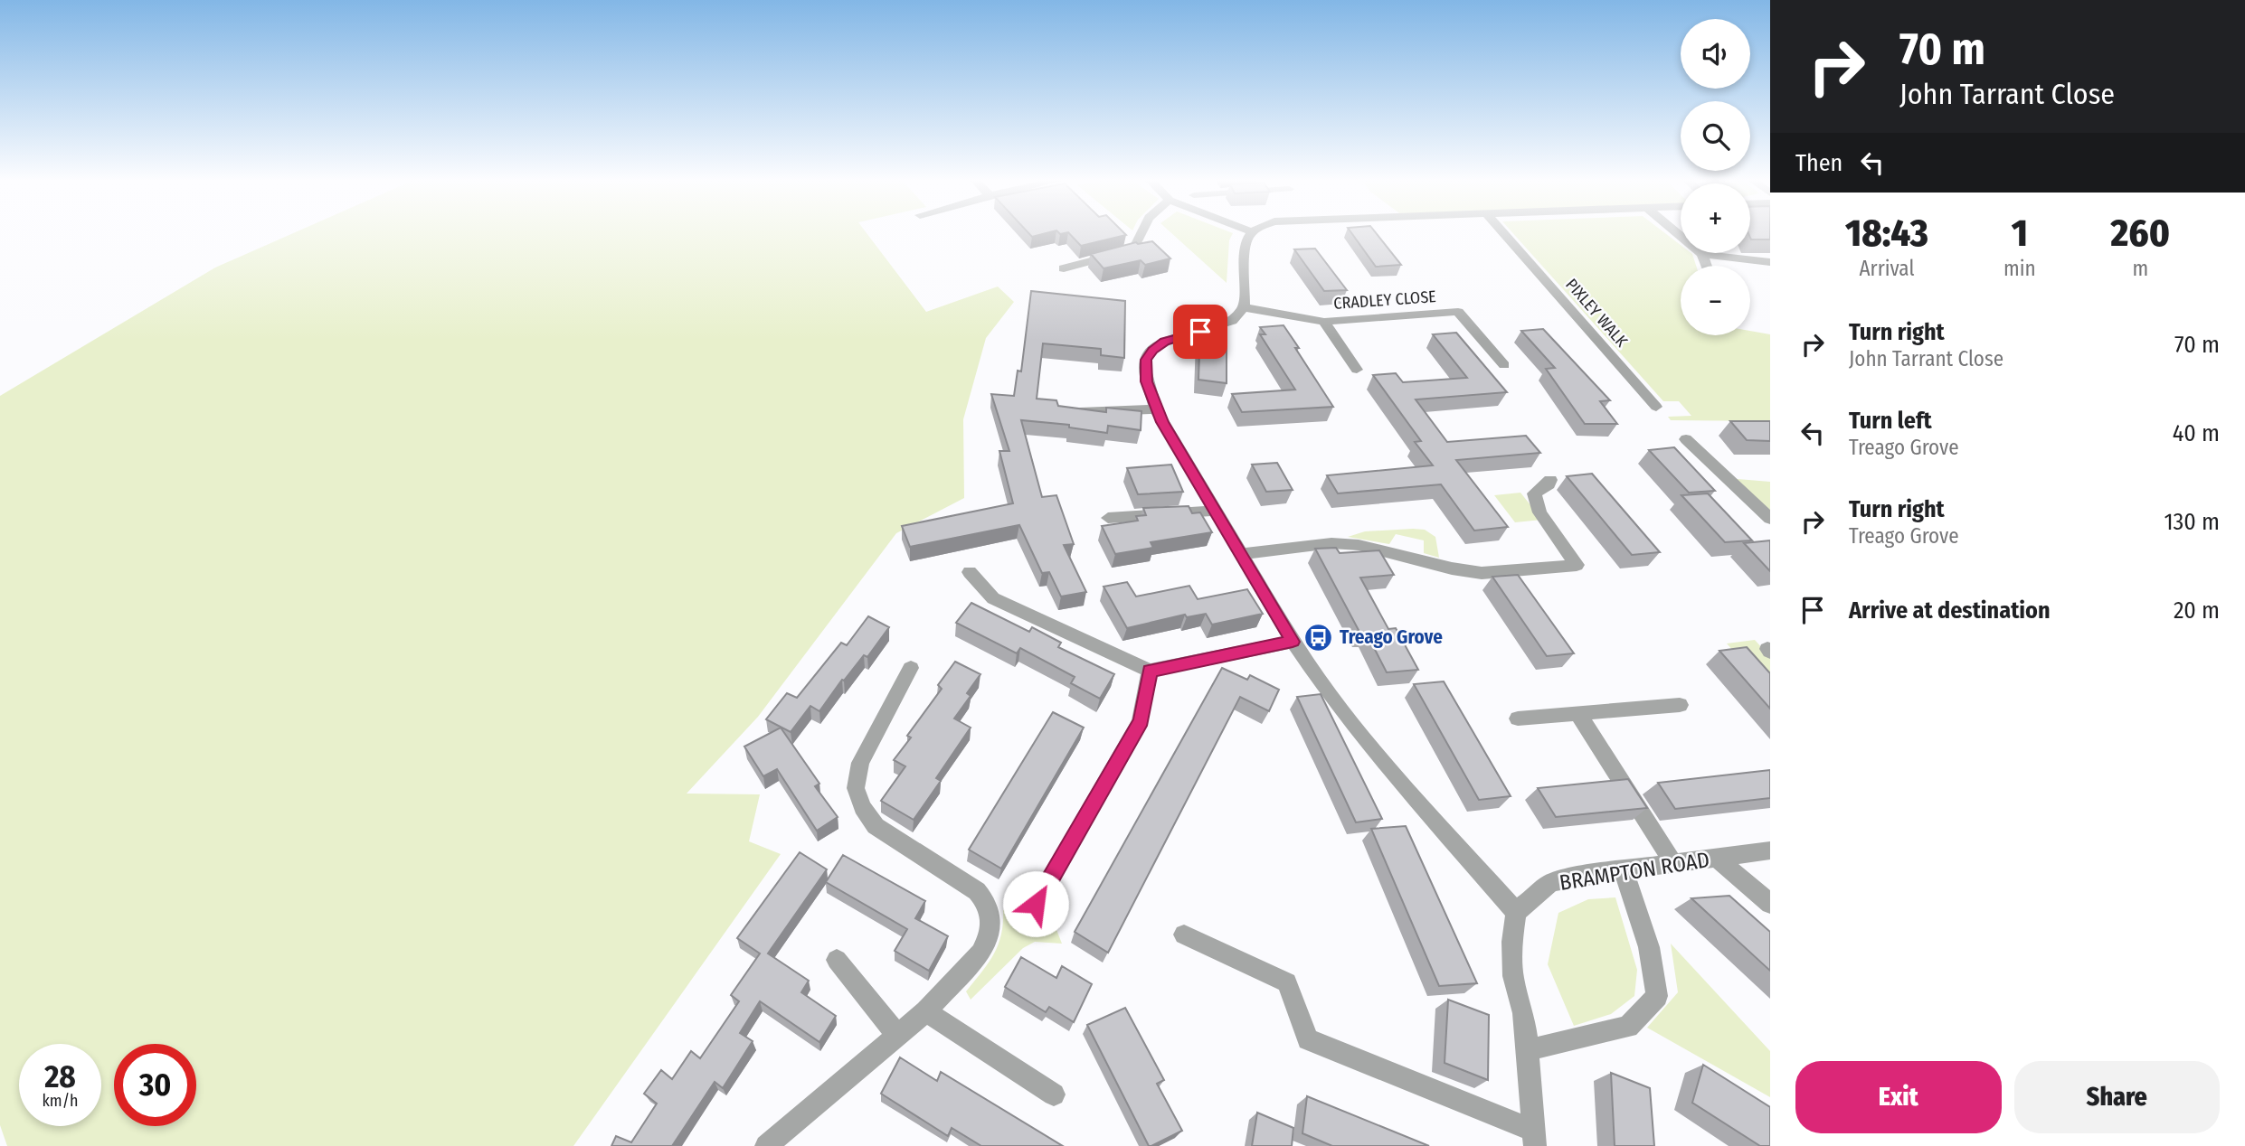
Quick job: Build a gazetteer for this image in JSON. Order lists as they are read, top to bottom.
{
  "streets": {
    "street": ["CRADLEY CLOSE", "PIXLEY WALK", "BRAMPTON ROAD"]
  },
  "places": {
    "bus stop": ["Treago Grove"]
  },
  "page": {
    "turn": ["70 m", "John Tarrant Close"],
    "map_buttons": ["+", "−"],
    "then": "Then",
    "eta": [
      "18:43",
      "Arrival",
      "1",
      "min",
      "260",
      "m"
    ],
    "list": [
      {
        "name": "Turn right",
        "note": "John Tarrant Close",
        "value": "70 m"
      },
      {
        "name": "Turn left",
        "note": "Treago Grove",
        "value": "40 m"
      },
      {
        "name": "Turn right",
        "note": "Treago Grove",
        "value": "130 m"
      },
      {
        "name": "Arrive at destination",
        "value": "20 m"
      }
    ],
    "speed": "28 km/h",
    "limit": "30",
    "buttons": ["Exit", "Share"]
  }
}
